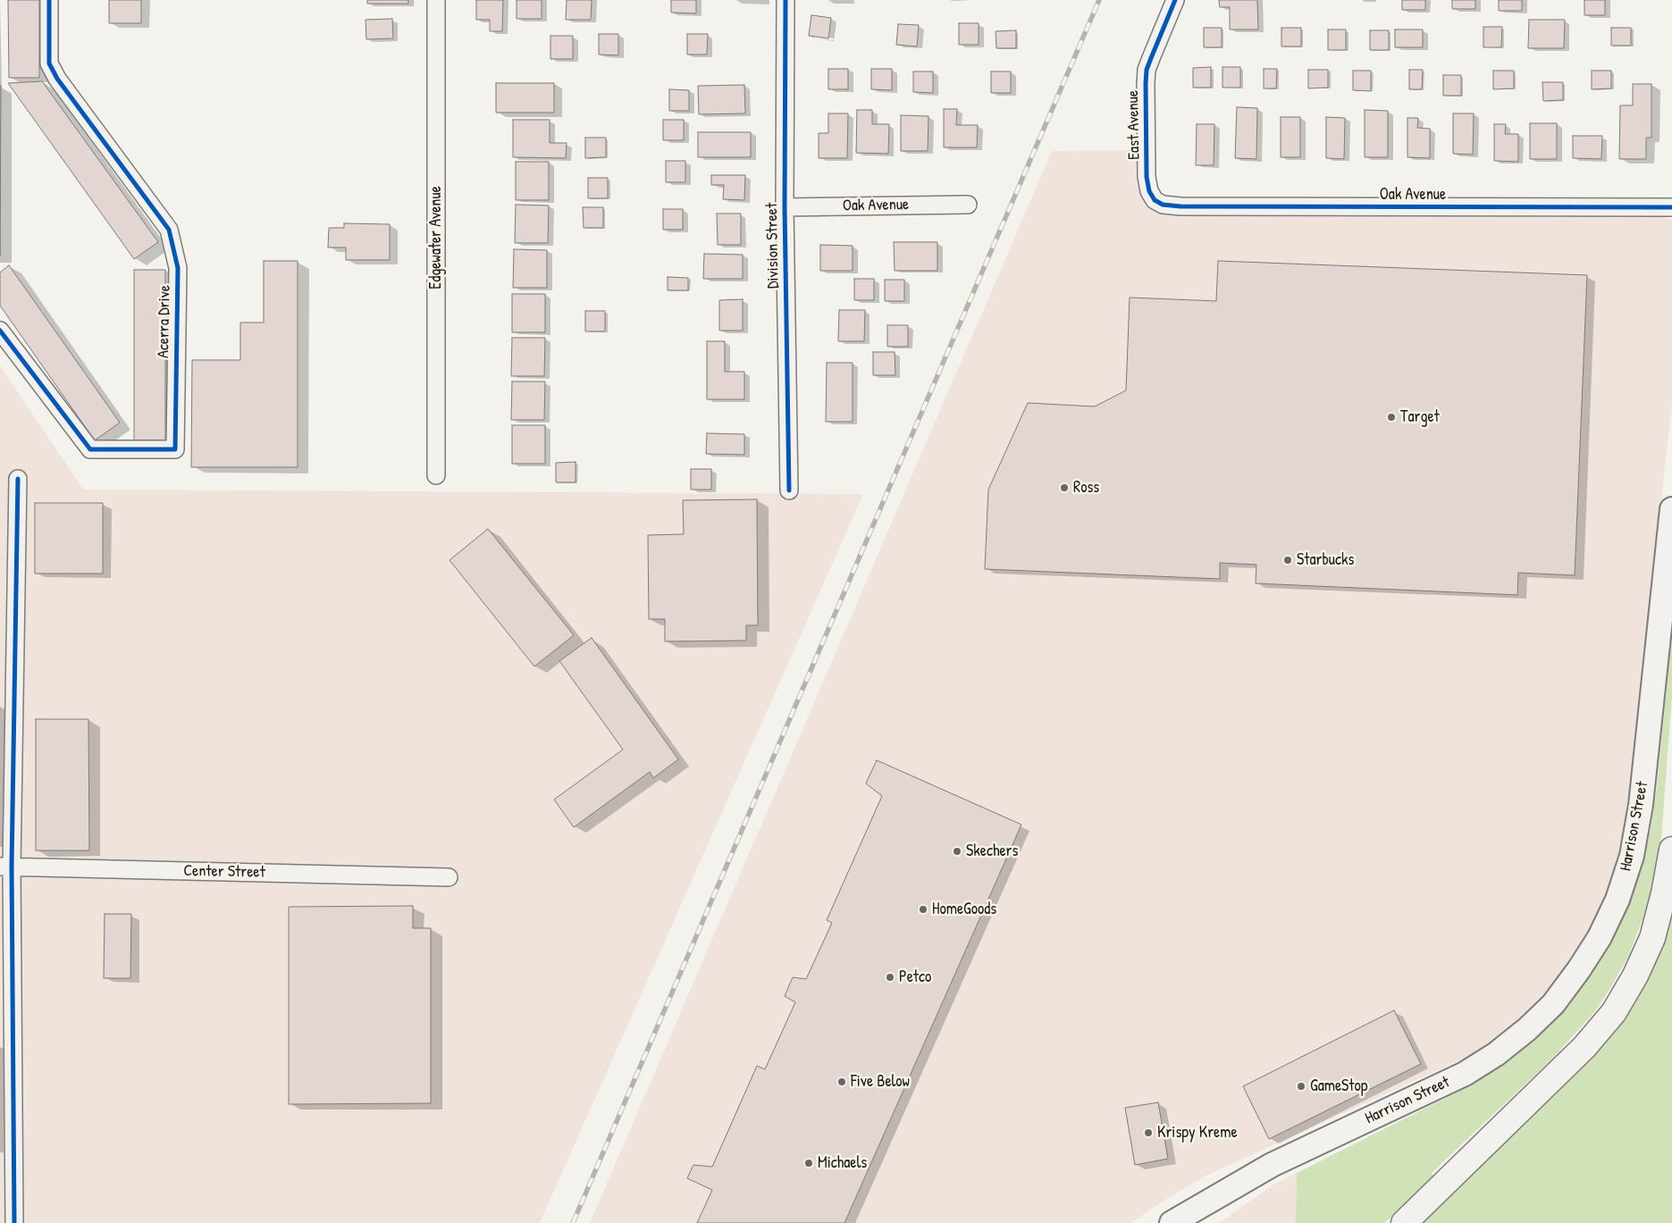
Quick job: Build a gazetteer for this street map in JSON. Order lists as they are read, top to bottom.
{
  "streets": {
    "main road": ["Harrison Street"],
    "street": [
      "East Avenue",
      "Oak Avenue",
      "Edgewater Avenue",
      "Division Street",
      "Acerra Drive",
      "Center Street"
    ]
  },
  "crossings": [
    ["East Avenue", "Oak Avenue"],
    ["Oak Avenue", "Division Street"]
  ],
  "places": [
    "Target",
    "Ross",
    "Starbucks",
    "Skechers",
    "HomeGoods",
    "Petco",
    "Five Below",
    "GameStop",
    "Krispy Kreme",
    "Michaels"
  ]
}
